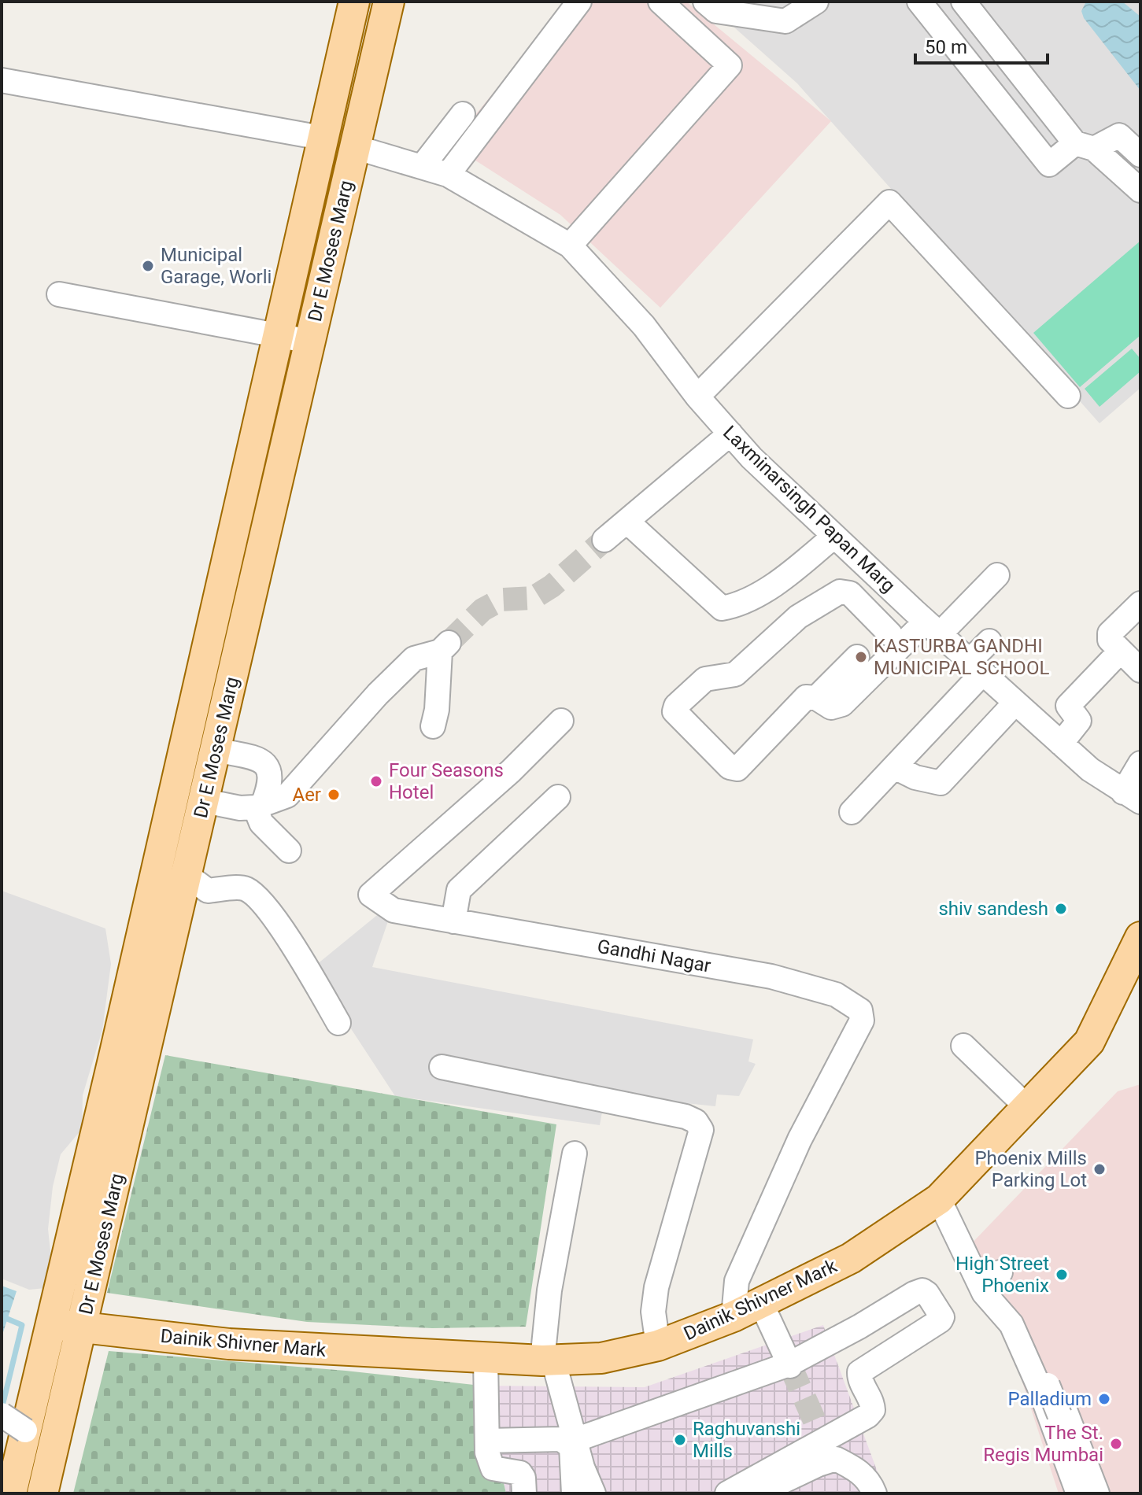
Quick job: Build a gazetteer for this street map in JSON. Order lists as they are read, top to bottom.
{
  "streets": {
    "main road": ["Dr E Moses Marg", "Dainik Shivner Mark"],
    "street": ["Laxminarsingh Papan Marg", "Gandhi Nagar"]
  },
  "crossings": [
    ["Dr E Moses Marg", "Laxminarsingh Papan Marg"],
    ["Dr E Moses Marg", "Dainik Shivner Mark"],
    ["Gandhi Nagar", "Dainik Shivner Mark"]
  ],
  "places": [
    "Municipal Garage, Worli",
    "KASTURBA GANDHI MUNICIPAL SCHOOL",
    "Four Seasons Hotel",
    "Aer",
    "shiv sandesh",
    "Phoenix Mills Parking Lot",
    "High Street Phoenix",
    "Palladium",
    "Raghuvanshi Mills",
    "The St. Regis Mumbai"
  ],
  "scale_bar": "50 m"
}
